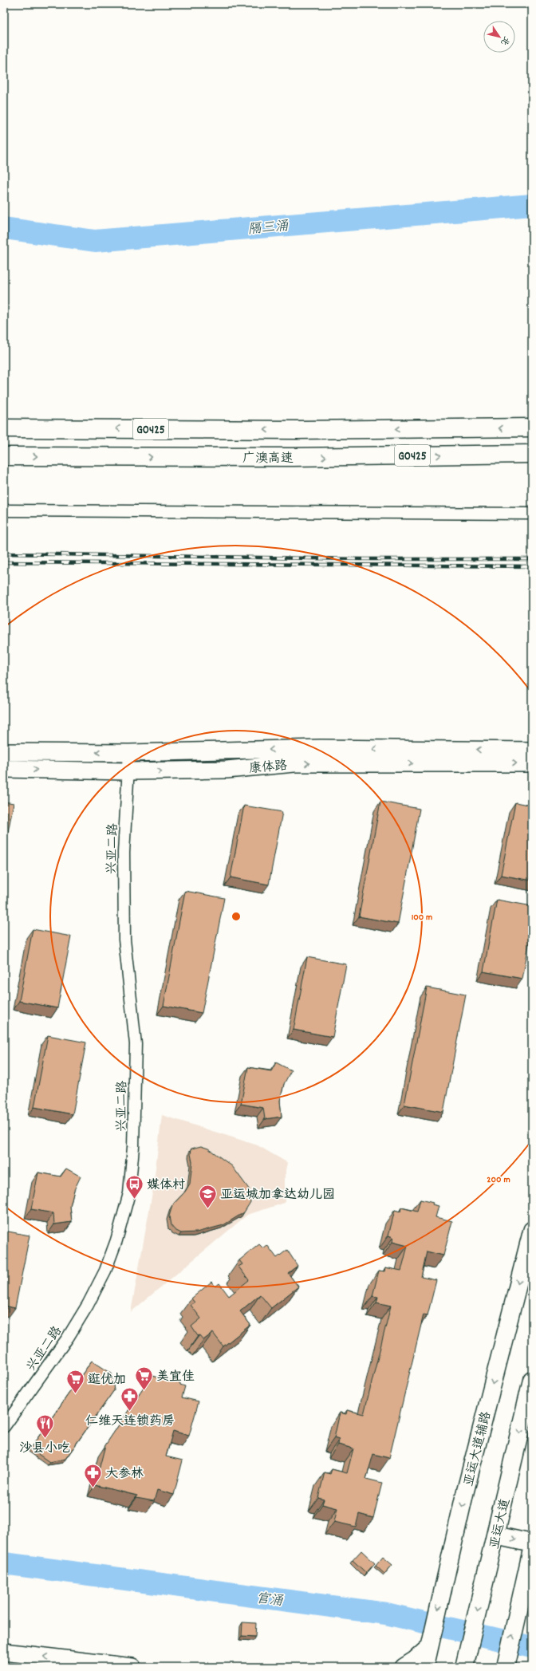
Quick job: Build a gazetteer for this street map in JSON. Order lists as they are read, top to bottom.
{
  "streets": {
    "main road": ["G0425", "广澳高速", "亚运大道"],
    "street": ["康体路", "兴亚二路", "亚运大道辅路"]
  },
  "crossings": [
    ["康体路", "兴亚二路"]
  ],
  "one_way": ["亚运大道辅路"],
  "water": ["隔三涌", "官涌"],
  "places": {
    "bus stop": ["媒体村"],
    "school or university": ["亚运城加拿达幼儿园"],
    "supermarket": ["美宜佳", "逛优加"],
    "pharmacy": ["仁维天连锁药房", "大参林"],
    "restaurant": ["沙县小吃"]
  },
  "north": "bottom right",
  "rings": ["100 m", "200 m"]
}
